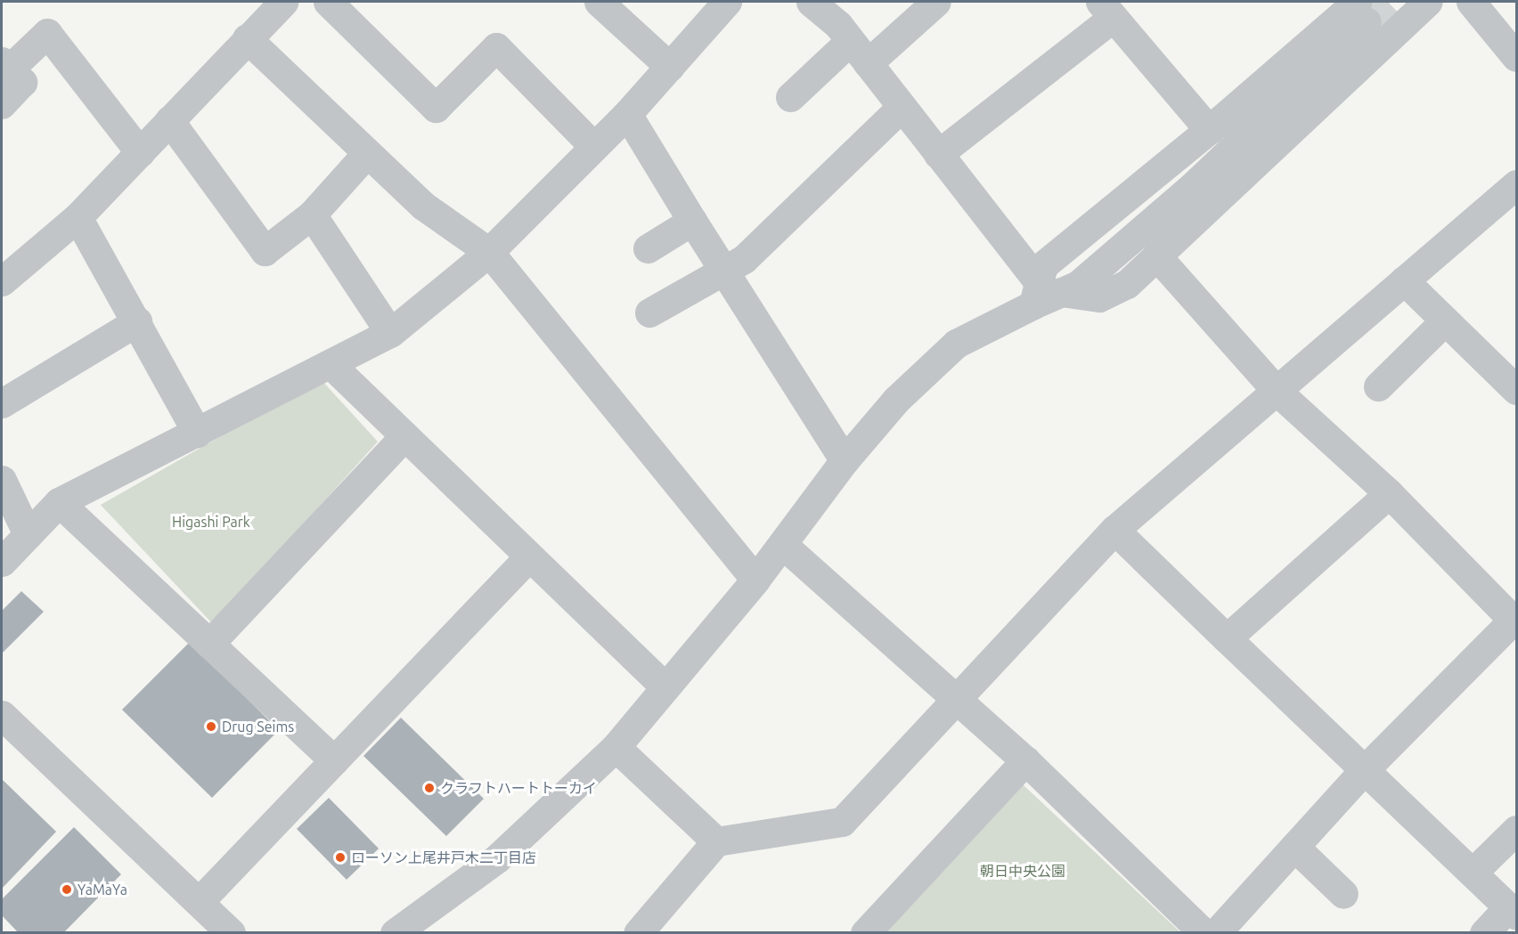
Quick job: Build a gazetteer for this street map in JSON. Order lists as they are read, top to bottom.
{
  "parks": ["Higashi Park", "朝日中央公園"],
  "places": [
    "Drug Seims",
    "クラフトハートトーカイ",
    "ローソン上尾井戸木二丁目店",
    "YaMaYa"
  ]
}
